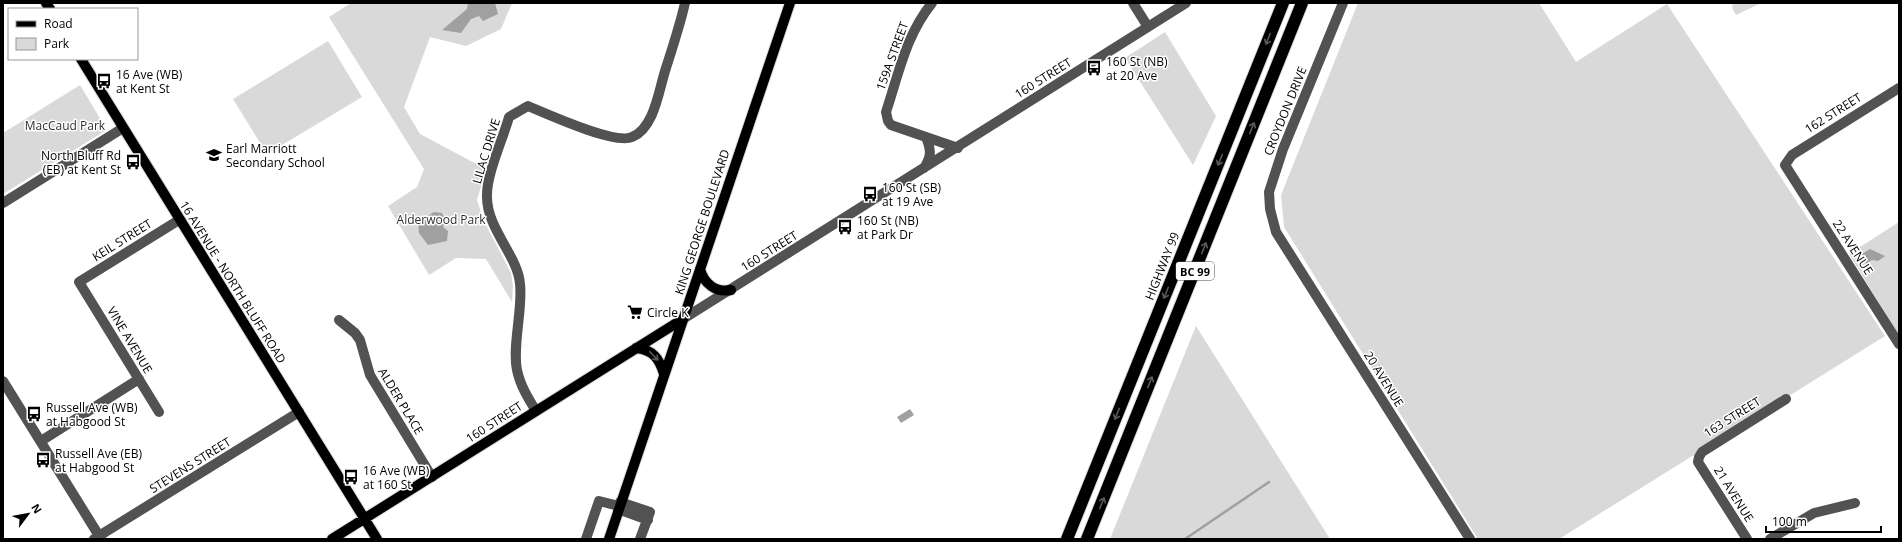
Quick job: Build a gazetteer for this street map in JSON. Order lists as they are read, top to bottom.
{
  "streets": {
    "highway": ["HIGHWAY 99", "BC 99"],
    "main road": ["160 STREET", "KING GEORGE BOULEVARD", "16 AVENUE - NORTH BLUFF ROAD"],
    "street": [
      "159A STREET",
      "CROYDON DRIVE",
      "162 STREET",
      "LILAC DRIVE",
      "KEIL STREET",
      "22 AVENUE",
      "VINE AVENUE",
      "20 AVENUE",
      "ALDER PLACE",
      "163 STREET",
      "STEVENS STREET",
      "21 AVENUE"
    ]
  },
  "crossings": [
    ["160 STREET", "LILAC DRIVE"],
    ["160 STREET", "KING GEORGE BOULEVARD"],
    ["160 STREET", "16 AVENUE - NORTH BLUFF ROAD"],
    ["160 STREET", "ALDER PLACE"],
    ["CROYDON DRIVE", "20 AVENUE"],
    ["162 STREET", "22 AVENUE"],
    ["KEIL STREET", "16 AVENUE - NORTH BLUFF ROAD"],
    ["KEIL STREET", "VINE AVENUE"],
    ["16 AVENUE - NORTH BLUFF ROAD", "STEVENS STREET"],
    ["163 STREET", "21 AVENUE"]
  ],
  "parks": ["MacCaud Park", "Alderwood Park"],
  "places": {
    "bus stop": [
      "160 St (NB) at 20 Ave",
      "16 Ave (WB) at Kent St",
      "North Bluff Rd (EB) at Kent St",
      "160 St (SB) at 19 Ave",
      "160 St (NB) at Park Dr",
      "Russell Ave (WB) at Habgood St",
      "Russell Ave (EB) at Habgood St",
      "16 Ave (WB) at 160 St"
    ],
    "school or university": ["Earl Marriott Secondary School"],
    "supermarket": ["Circle K"]
  },
  "legend": ["Road", "Park"],
  "scale_bar": "100 m",
  "north": "top right"
}
